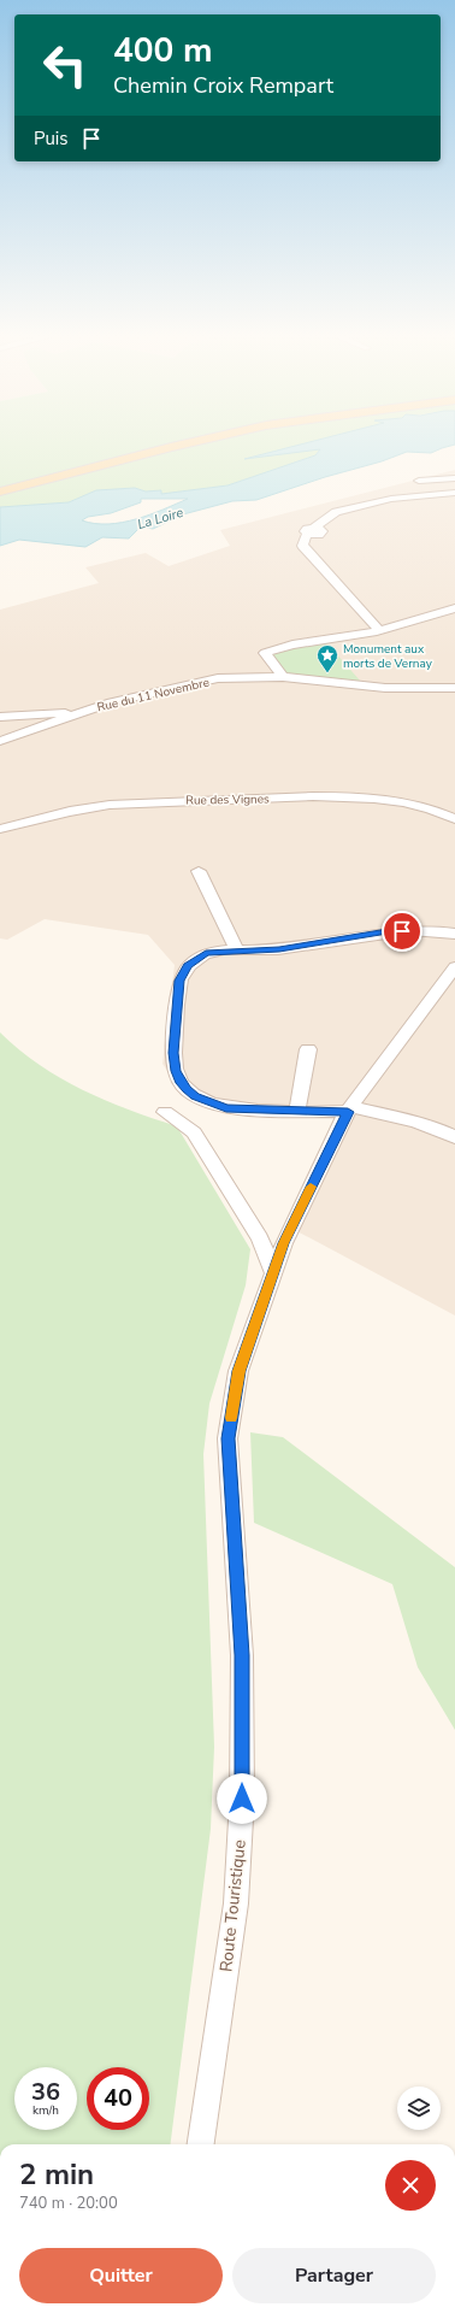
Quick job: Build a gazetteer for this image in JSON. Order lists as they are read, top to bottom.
{
  "streets": {
    "street": ["Rue du 11 Novembre", "Rue des Vignes", "Route Touristique"]
  },
  "water": ["La Loire"],
  "places": {
    "place": ["Monument aux morts de Vernay"]
  },
  "page": {
    "turn": ["400 m", "Chemin Croix Rempart"],
    "then": "Puis",
    "speed": "36 km/h",
    "limit": "40",
    "heading": ["2 min", "740 m · 20:00"],
    "buttons": ["Quitter", "Partager"]
  }
}
